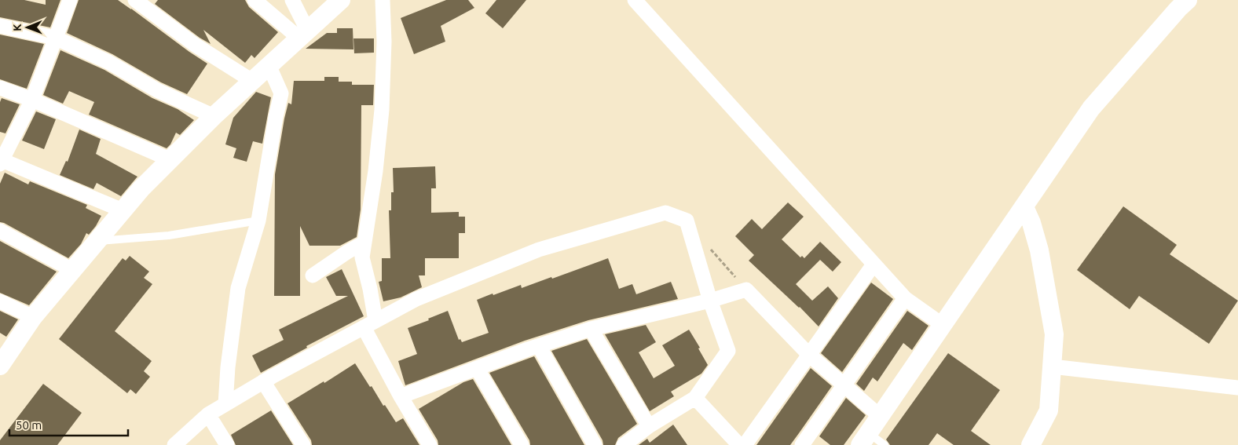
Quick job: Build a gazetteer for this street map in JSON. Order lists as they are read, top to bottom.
{
  "scale_bar": "50 m",
  "north": "left"
}
